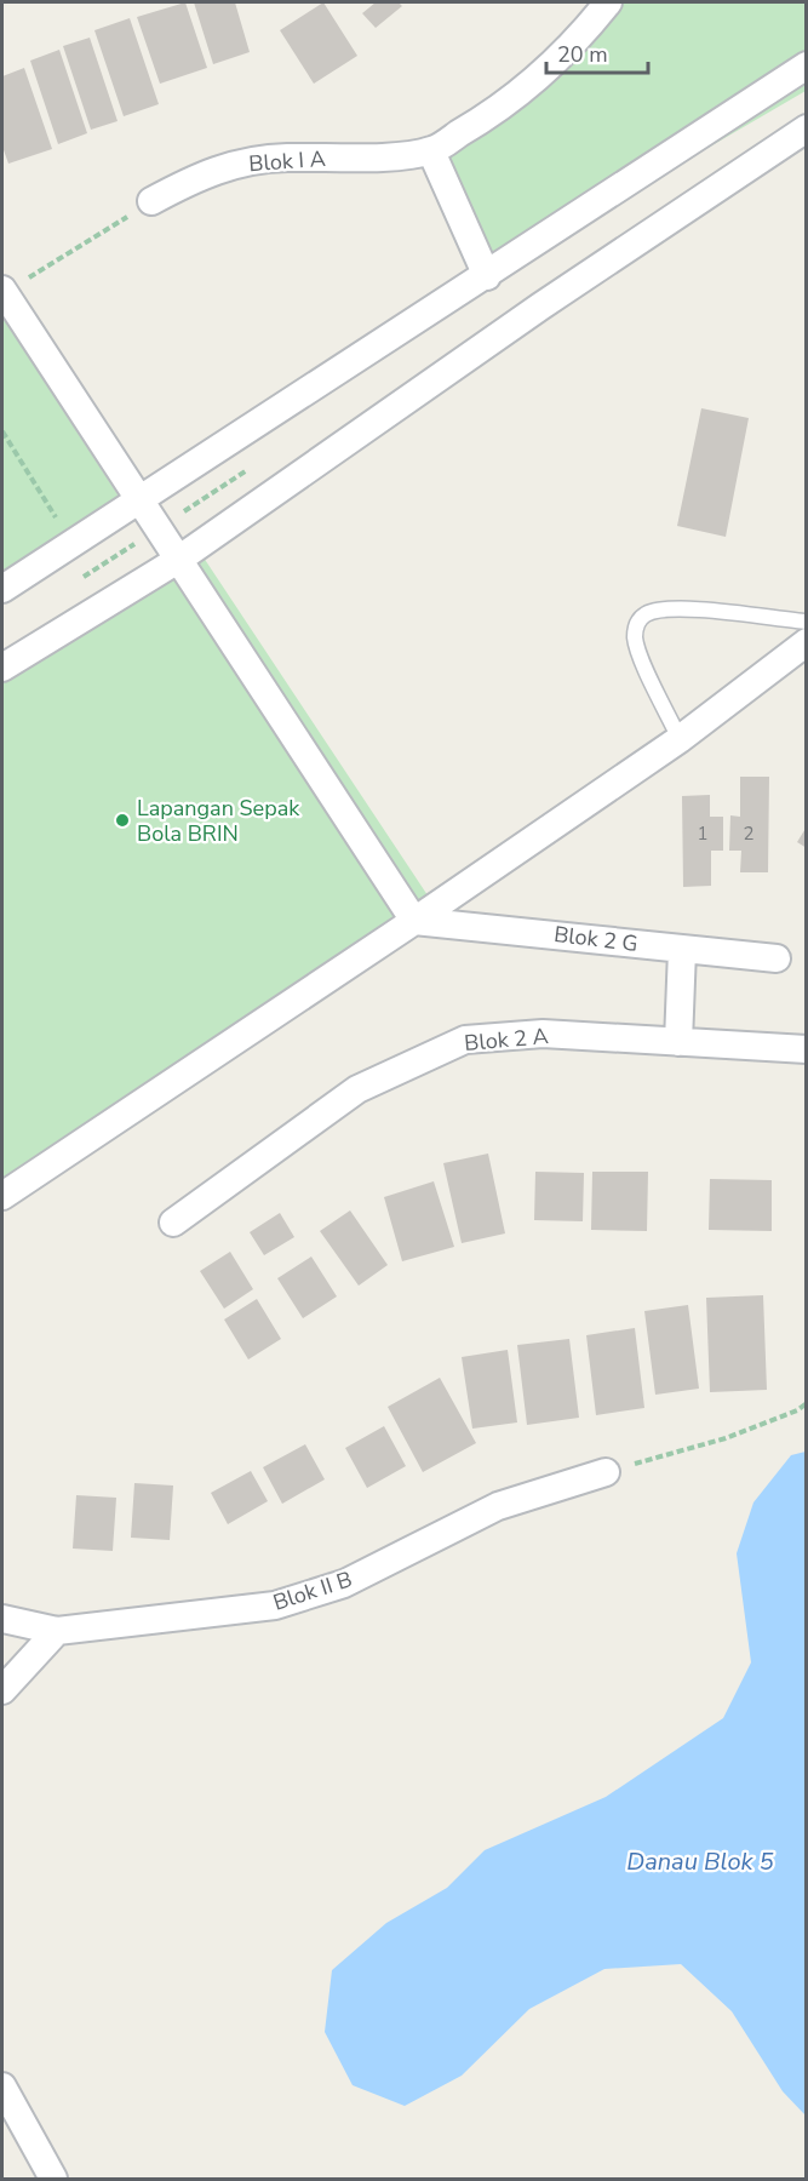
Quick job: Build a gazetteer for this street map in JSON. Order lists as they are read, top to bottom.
{
  "streets": {
    "street": [
      "Blok I A",
      "Blok 2 G",
      "Blok 2 A",
      "Blok II B"
    ]
  },
  "water": ["Danau Blok 5"],
  "places": ["Lapangan Sepak Bola BRIN"],
  "house_numbers": ["1", "2"],
  "scale_bar": "20 m"
}
